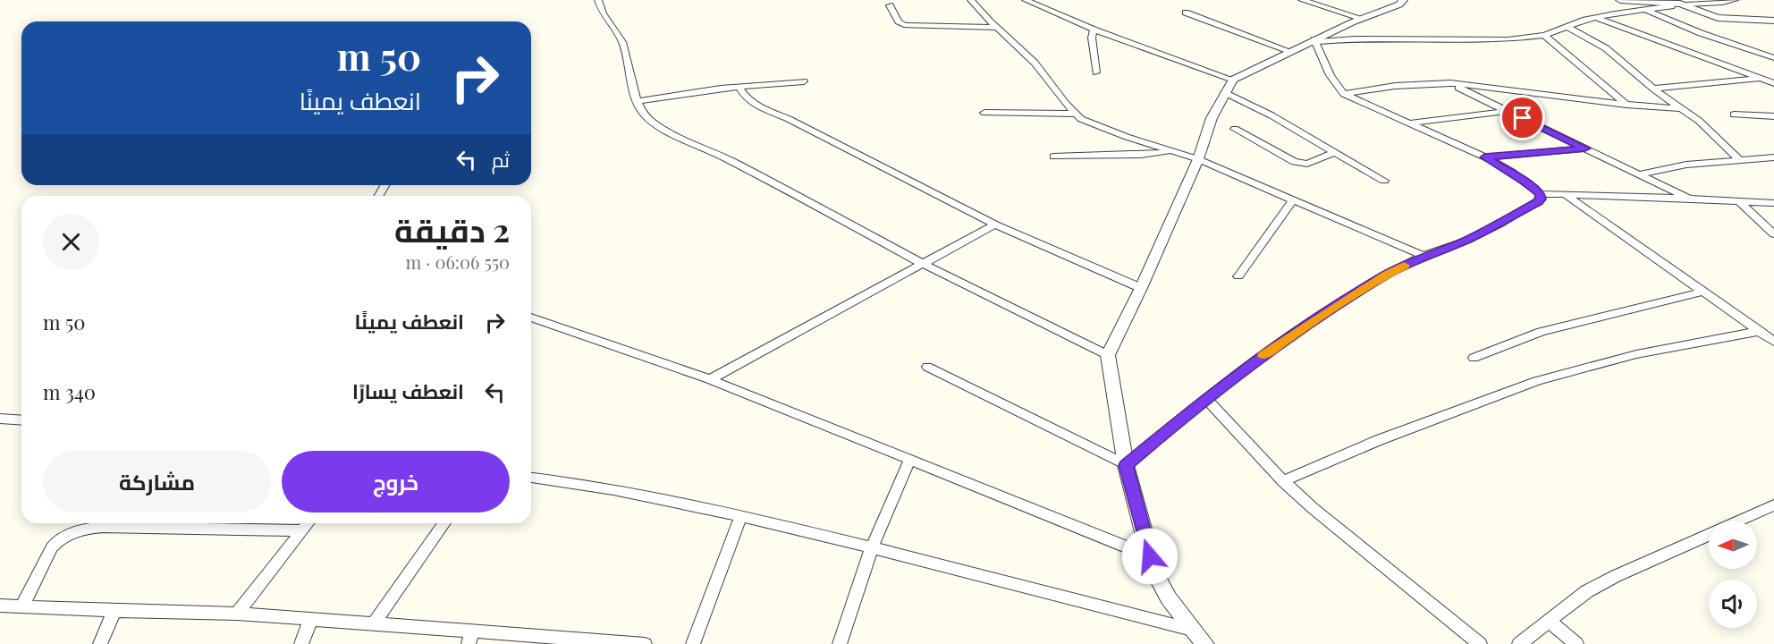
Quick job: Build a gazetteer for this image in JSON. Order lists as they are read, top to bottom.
{
  "north": "left",
  "page": {
    "turn": ["50 m", "انعطف يمينًا"],
    "then": "ثم",
    "heading": ["2 دقيقة", "550 m · 06:06"],
    "list": [
      {
        "name": "انعطف يمينًا",
        "value": "50 m"
      },
      {
        "name": "انعطف يسارًا",
        "value": "340 m"
      }
    ],
    "buttons": ["خروج", "مشاركة"]
  }
}
